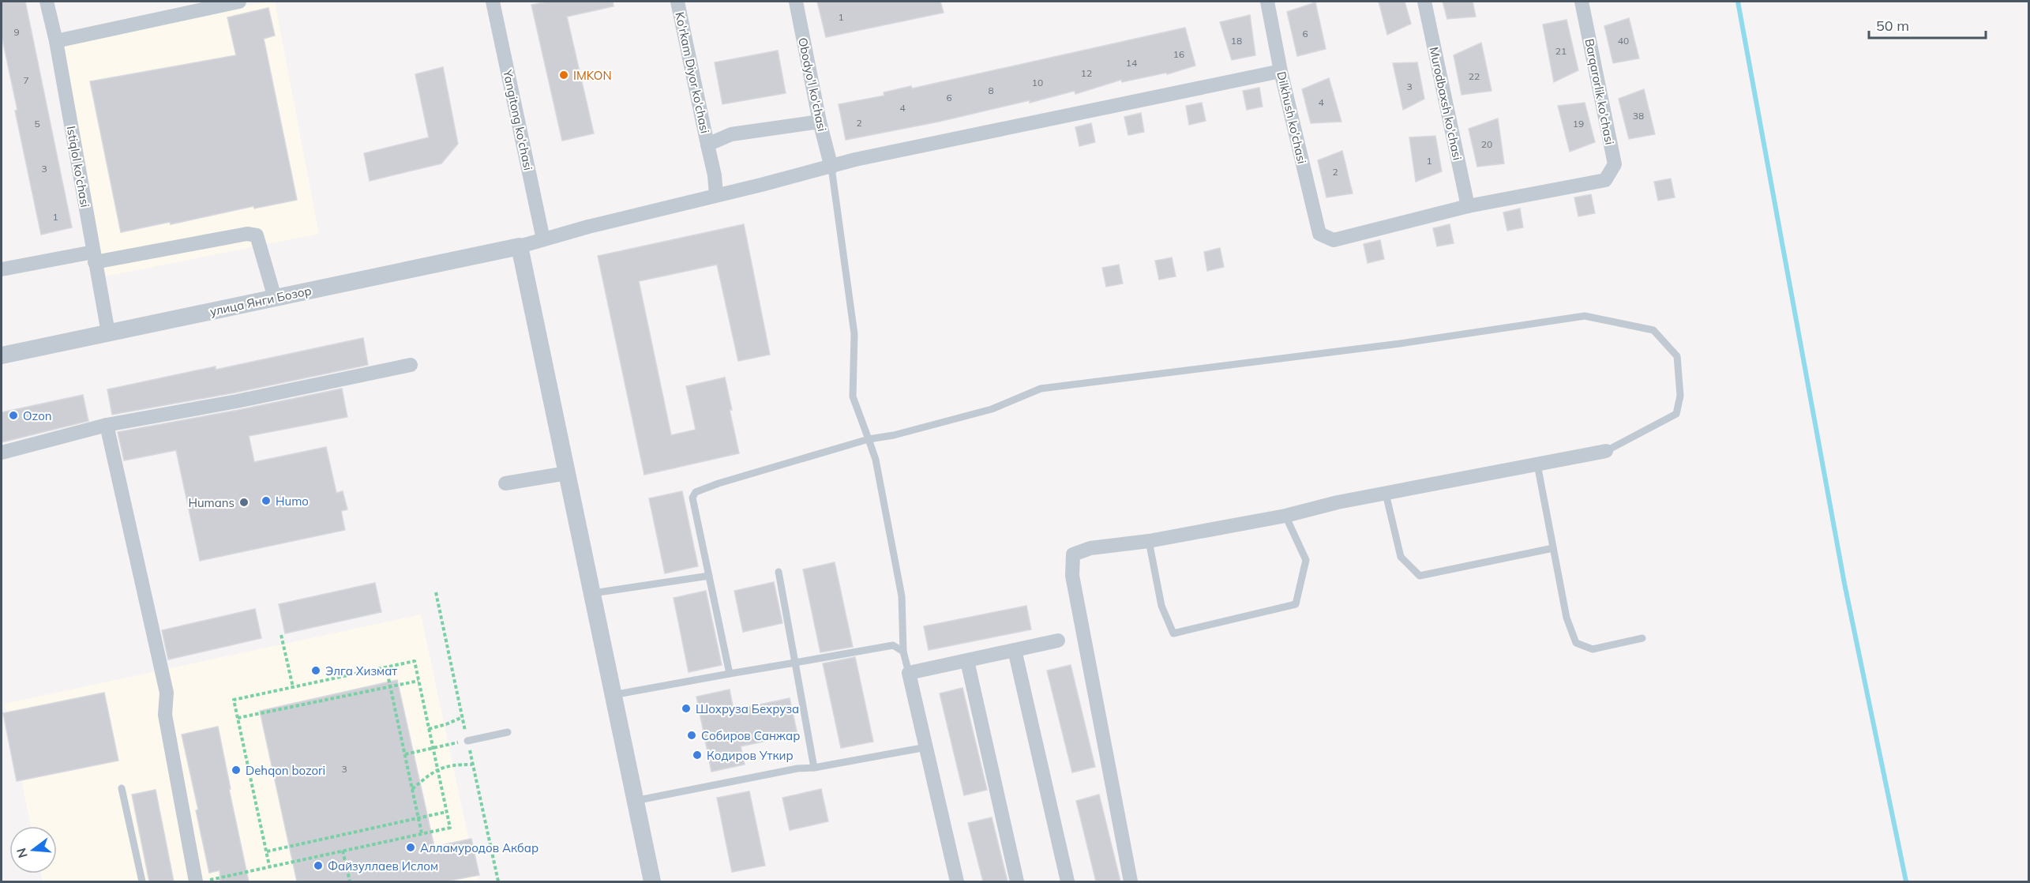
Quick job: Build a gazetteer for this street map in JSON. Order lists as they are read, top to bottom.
{
  "streets": {
    "street": [
      "Ko'rkam Diyor ko'chasi",
      "Obodyo'l ko'chasi",
      "Barqarorlik ko'chasi",
      "Murodbaxsh ko'chasi",
      "Dilkhush ko'chasi",
      "Yangitong ko'chasi",
      "Istiqlol ko'chasi",
      "улица Янги Бозор"
    ]
  },
  "crossings": [
    ["Barqarorlik ko'chasi", "Murodbaxsh ko'chasi"],
    ["Barqarorlik ko'chasi", "Dilkhush ko'chasi"],
    ["Murodbaxsh ko'chasi", "Dilkhush ko'chasi"],
    ["Istiqlol ko'chasi", "улица Янги Бозор"]
  ],
  "places": [
    "IMKON",
    "Ozon",
    "Humo",
    "Humans",
    "Элга Хизмат",
    "Шохруза Бехруза",
    "Собиров Санжар",
    "Кодиров Уткир",
    "Dehqon bozori",
    "Алламуродов Акбар",
    "Файзуллаев Ислом"
  ],
  "house_numbers": [
    "1",
    "9",
    "6",
    "18",
    "40",
    "21",
    "16",
    "14",
    "12",
    "22",
    "7",
    "10",
    "3",
    "8",
    "6",
    "4",
    "4",
    "38",
    "2",
    "5",
    "19",
    "20",
    "1",
    "3",
    "2",
    "1",
    "3"
  ],
  "scale_bar": "50 m",
  "north": "left"
}
